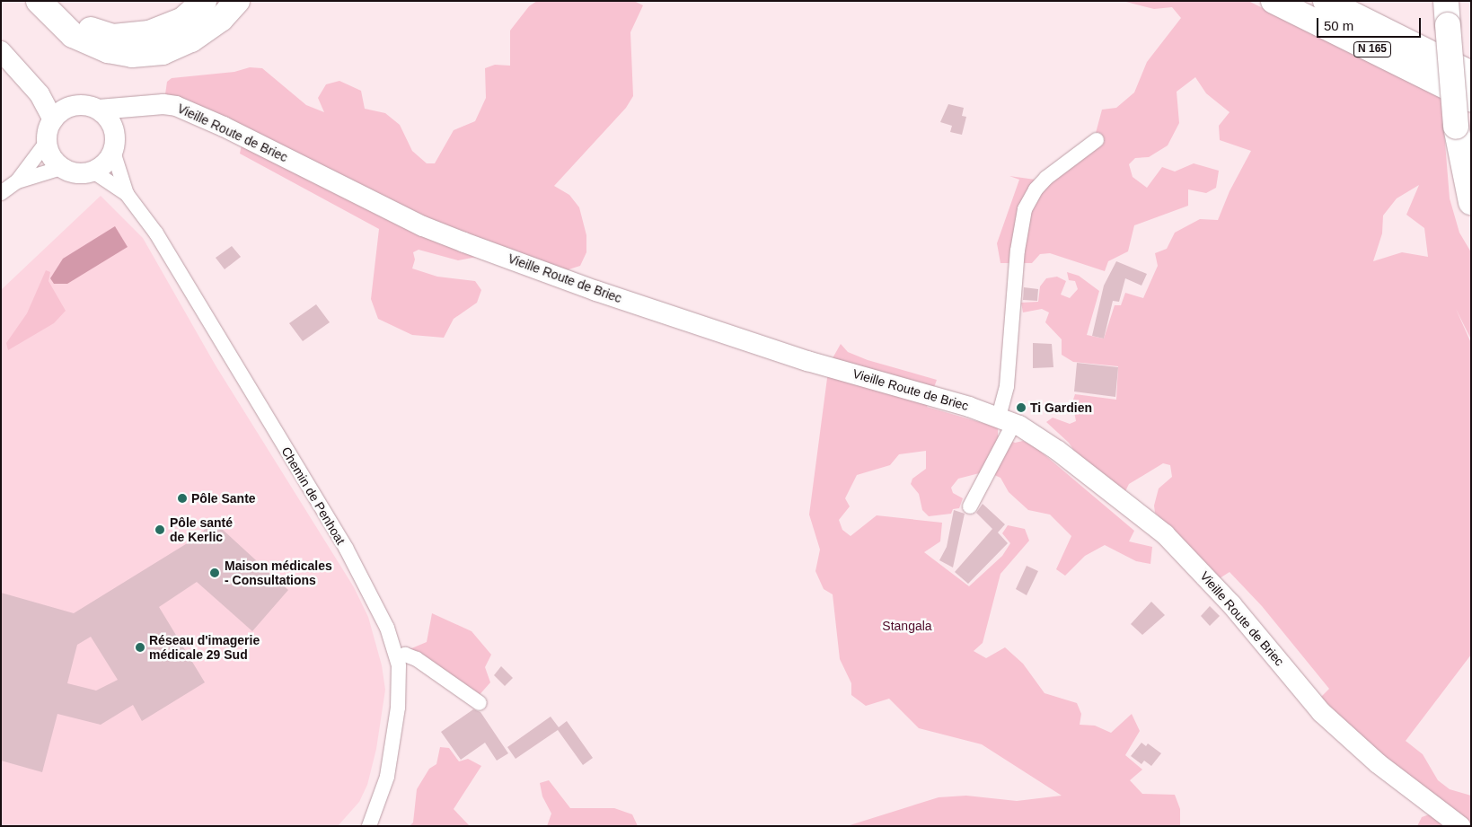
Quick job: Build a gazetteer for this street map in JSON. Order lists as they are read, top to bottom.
{
  "streets": {
    "highway": ["N 165"],
    "street": ["Vieille Route de Briec", "Chemin de Penhoat"]
  },
  "crossings": [
    ["Vieille Route de Briec", "Chemin de Penhoat"]
  ],
  "parks": ["Stangala"],
  "places": [
    "Ti Gardien",
    "Pôle Sante",
    "Pôle santé de Kerlic",
    "Maison médicales - Consultations",
    "Réseau d'imagerie médicale 29 Sud"
  ],
  "scale_bar": "50 m"
}
